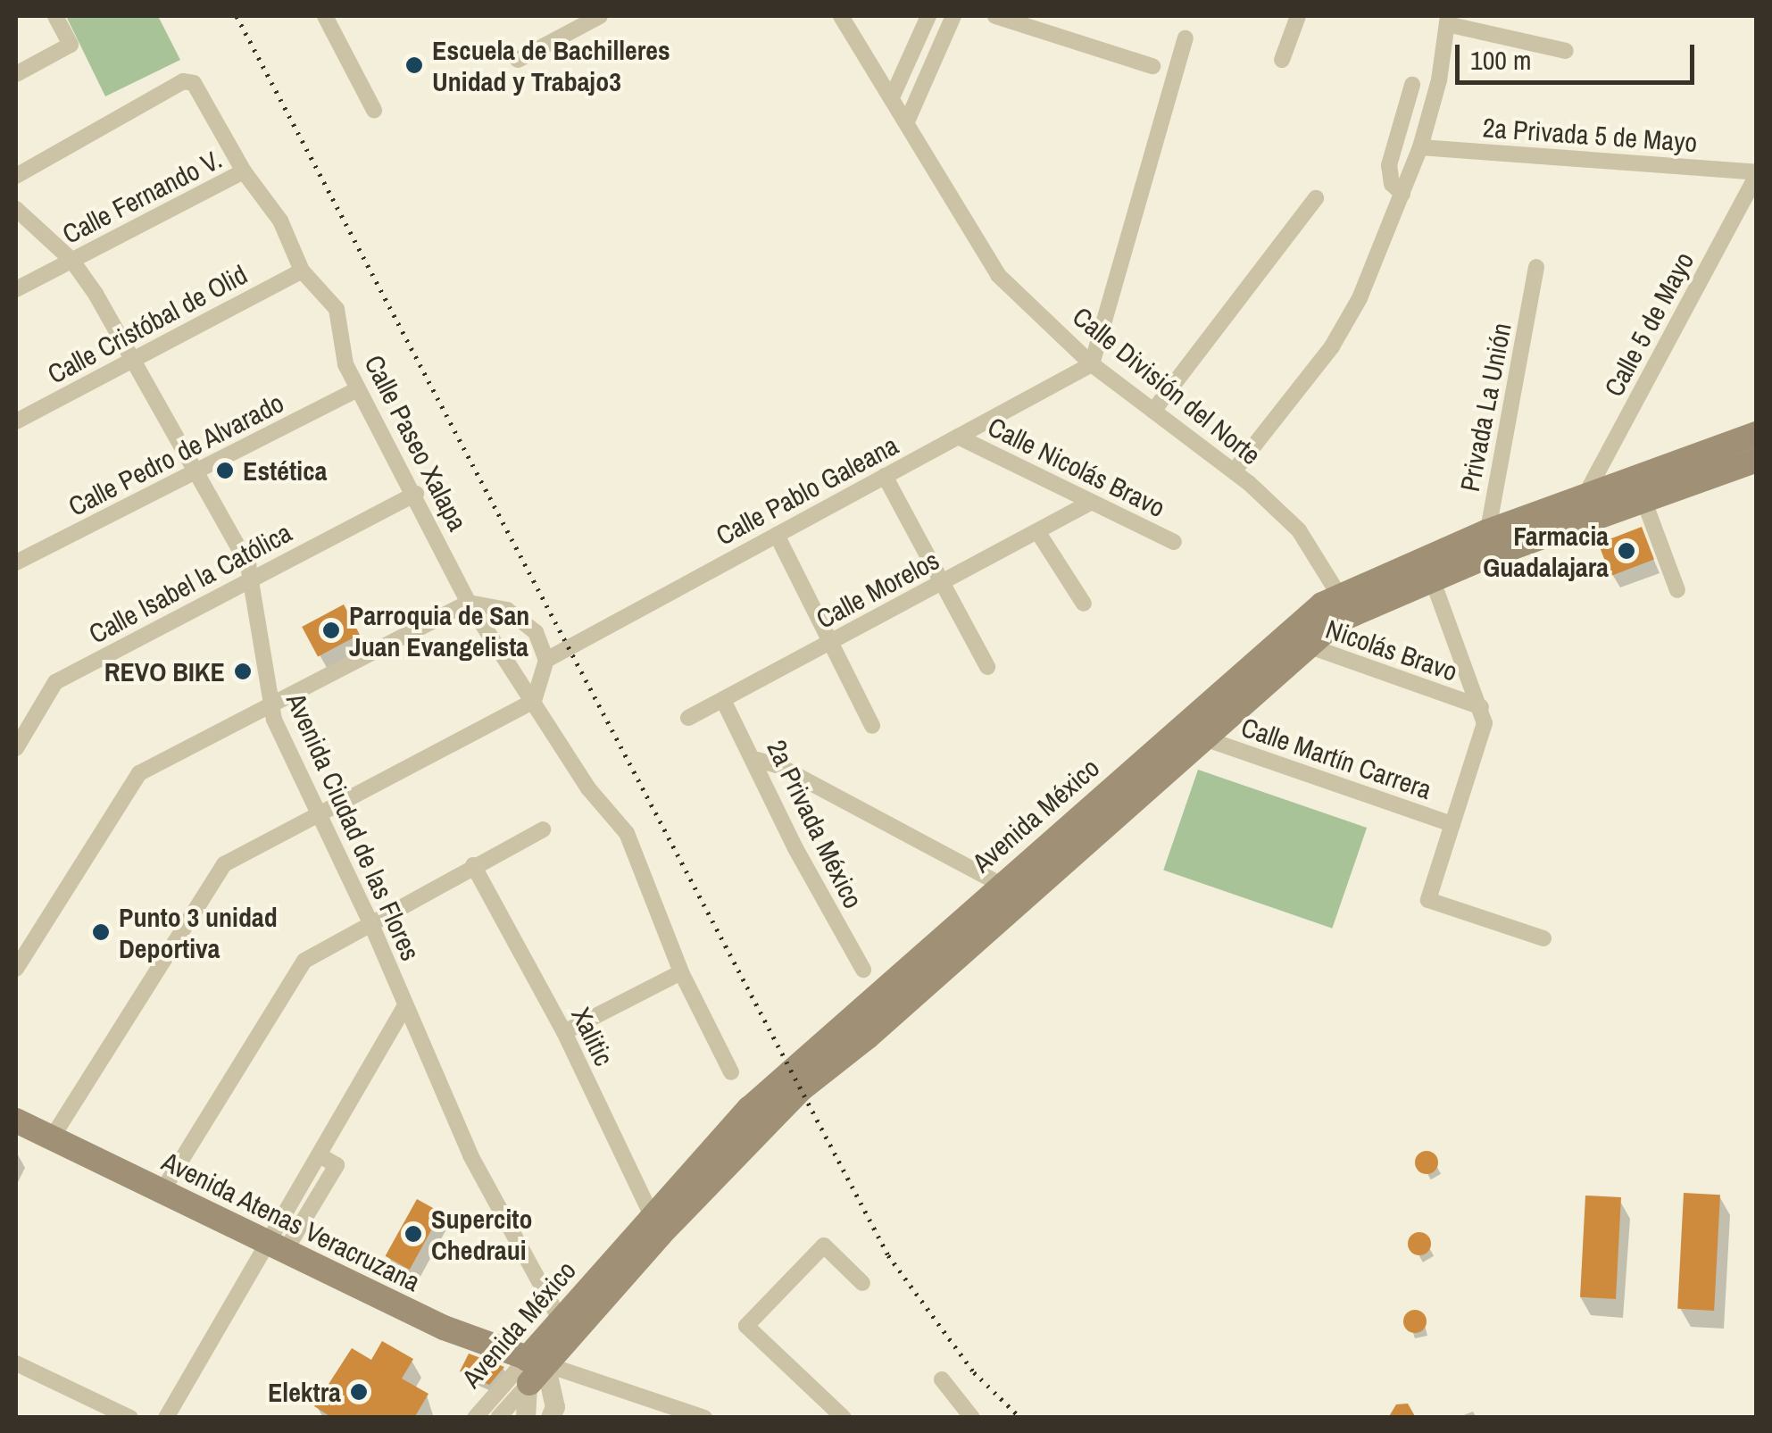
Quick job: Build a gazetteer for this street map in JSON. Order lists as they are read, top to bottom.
{
  "streets": {
    "main road": ["Avenida México", "Avenida Atenas Veracruzana"],
    "street": [
      "2a Privada 5 de Mayo",
      "Calle Fernando V.",
      "Calle Cristóbal de Olid",
      "Calle 5 de Mayo",
      "Calle División del Norte",
      "Privada La Unión",
      "Calle Paseo Xalapa",
      "Calle Pedro de Alvarado",
      "Calle Nicolás Bravo",
      "Calle Pablo Galeana",
      "Calle Isabel la Católica",
      "Calle Morelos",
      "Nicolás Bravo",
      "Calle Martín Carrera",
      "2a Privada México",
      "Avenida Ciudad de las Flores",
      "Xalitic"
    ]
  },
  "crossings": [
    ["2a Privada 5 de Mayo", "Calle 5 de Mayo"],
    ["Calle Fernando V.", "Calle Paseo Xalapa"],
    ["Calle Fernando V.", "Avenida Ciudad de las Flores"],
    ["Calle Cristóbal de Olid", "Calle Paseo Xalapa"],
    ["Calle Cristóbal de Olid", "Avenida Ciudad de las Flores"],
    ["Calle 5 de Mayo", "Avenida México"],
    ["Calle División del Norte", "Calle Pablo Galeana"],
    ["Calle División del Norte", "Avenida México"],
    ["Privada La Unión", "Avenida México"],
    ["Calle Paseo Xalapa", "Calle Pedro de Alvarado"],
    ["Calle Paseo Xalapa", "Calle Isabel la Católica"],
    ["Calle Pedro de Alvarado", "Avenida Ciudad de las Flores"],
    ["Calle Nicolás Bravo", "Calle Pablo Galeana"],
    ["Calle Nicolás Bravo", "Calle Morelos"],
    ["Calle Isabel la Católica", "Avenida Ciudad de las Flores"],
    ["Calle Morelos", "2a Privada México"],
    ["Nicolás Bravo", "Avenida México"],
    ["Calle Martín Carrera", "Avenida México"],
    ["Avenida México", "Avenida Ciudad de las Flores"],
    ["Avenida México", "Xalitic"],
    ["Avenida México", "Avenida Atenas Veracruzana"]
  ],
  "places": [
    "Escuela de Bachilleres Unidad y Trabajo3",
    "Estética",
    "Farmacia Guadalajara",
    "Parroquia de San Juan Evangelista",
    "REVO BIKE",
    "Punto 3 unidad Deportiva",
    "Supercito Chedraui",
    "Elektra"
  ],
  "scale_bar": "100 m"
}
